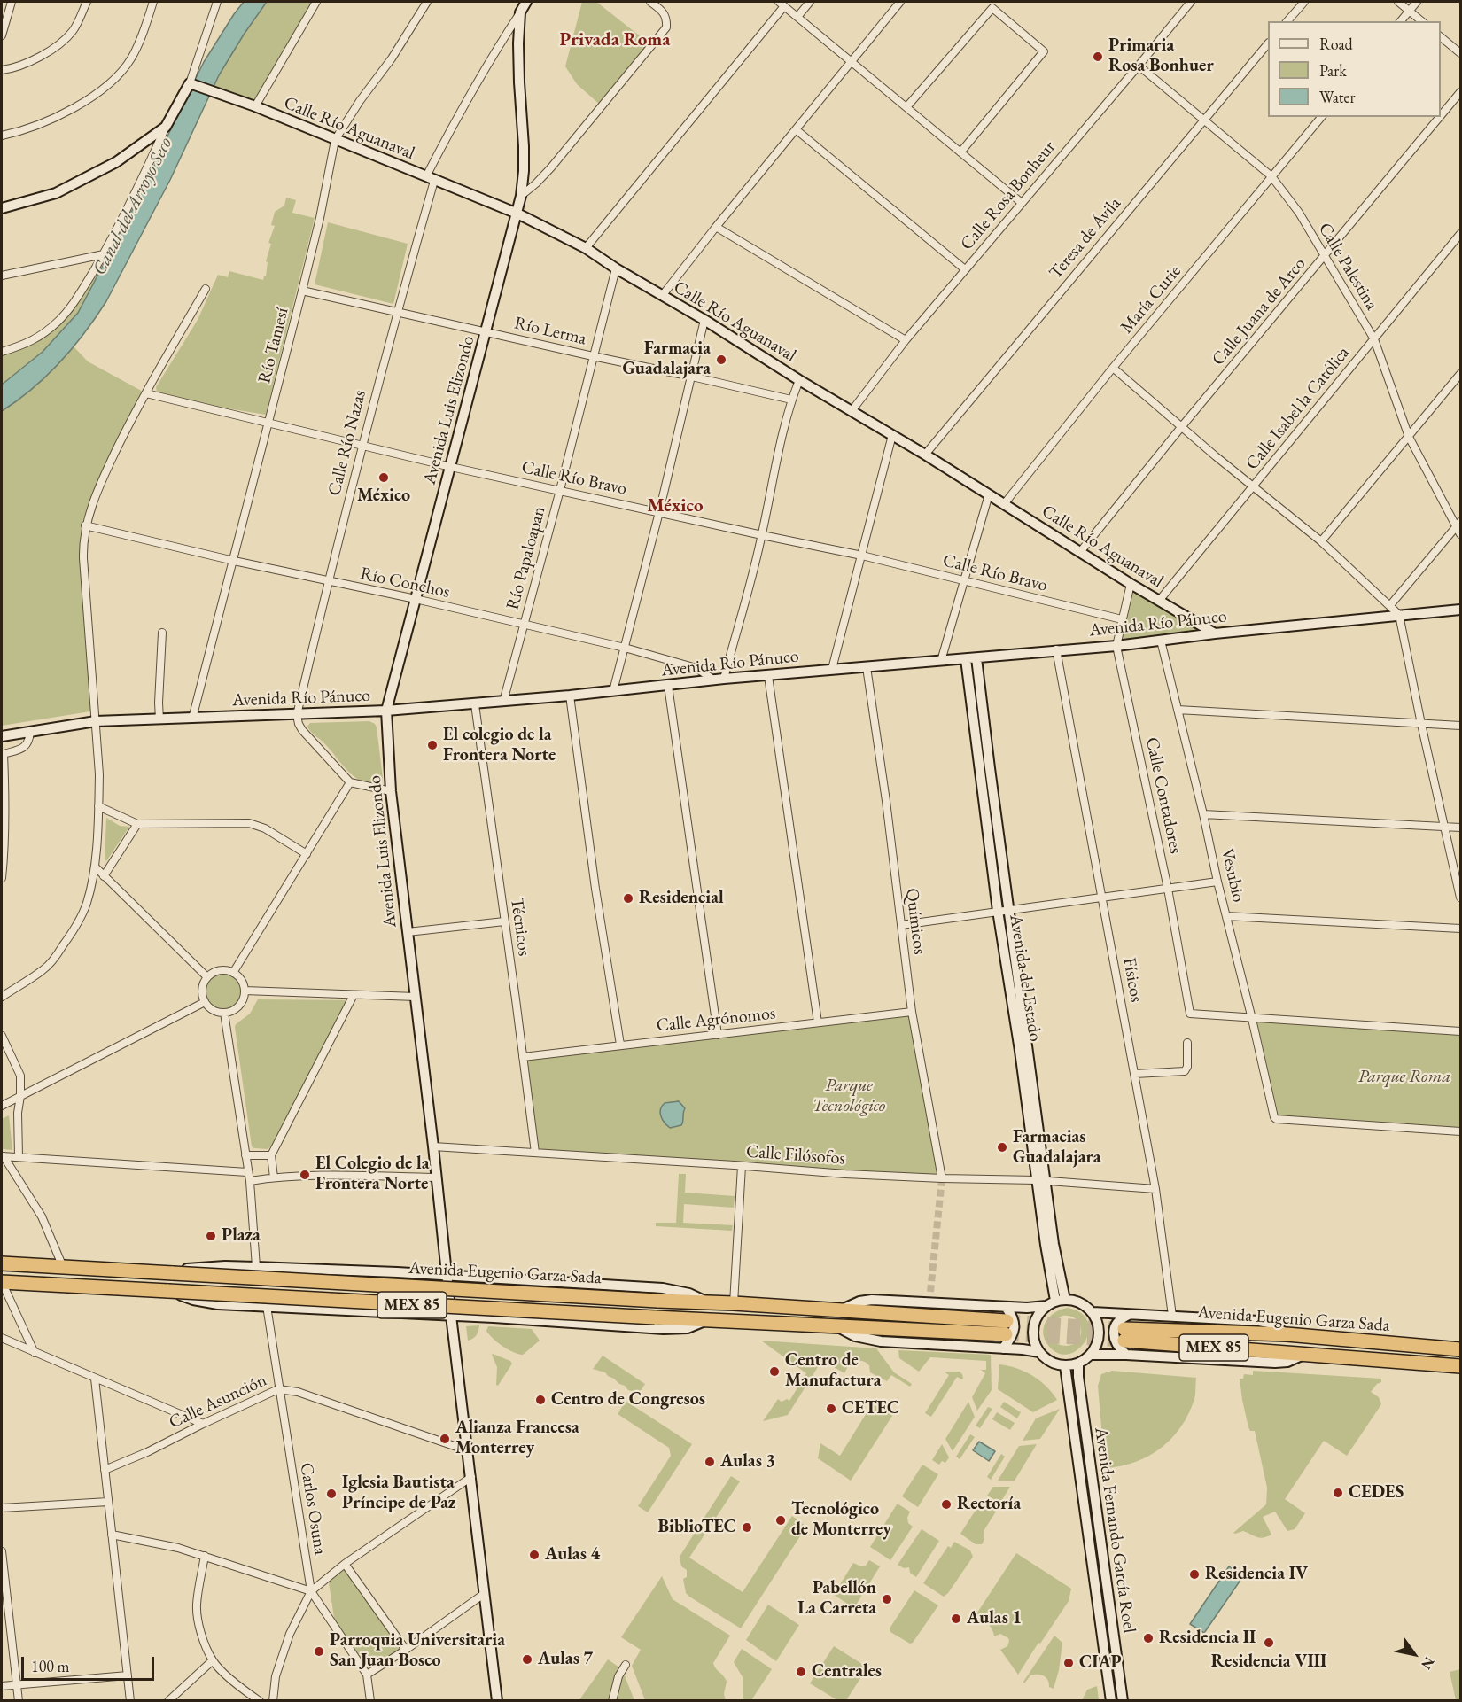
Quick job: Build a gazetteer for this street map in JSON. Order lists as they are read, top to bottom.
{
  "streets": {
    "highway": ["Avenida Eugenio Garza Sada", "MEX 85"],
    "street": [
      "Calle Río Aguanaval",
      "Calle Rosa Bonheur",
      "Teresa de Ávila",
      "Calle Palestina",
      "María Curie",
      "Calle Juana de Arco",
      "Río Lerma",
      "Río Tamesí",
      "Calle Isabel la Católica",
      "Avenida Luis Elizondo",
      "Calle Río Nazas",
      "Calle Río Bravo",
      "Río Papaloapan",
      "Río Conchos",
      "Avenida Río Pánuco",
      "Calle Contadores",
      "Vesubio",
      "Químicos",
      "Técnicos",
      "Avenida del Estado",
      "Físicos",
      "Calle Agrónomos",
      "Calle Filósofos",
      "Calle Asunción",
      "Carlos Osuna",
      "Avenida Fernando García Roel"
    ]
  },
  "crossings": [
    ["Calle Río Aguanaval", "Calle Rosa Bonheur"],
    ["Calle Río Aguanaval", "Teresa de Ávila"],
    ["Calle Río Aguanaval", "María Curie"],
    ["Calle Río Aguanaval", "Calle Juana de Arco"],
    ["Calle Río Aguanaval", "Río Tamesí"],
    ["Calle Río Aguanaval", "Calle Isabel la Católica"],
    ["Calle Río Aguanaval", "Avenida Luis Elizondo"],
    ["Calle Río Aguanaval", "Calle Río Nazas"],
    ["Calle Río Aguanaval", "Río Papaloapan"],
    ["Calle Río Aguanaval", "Avenida Río Pánuco"],
    ["Calle Río Aguanaval", "Calle Contadores"],
    ["Calle Rosa Bonheur", "Calle Palestina"],
    ["Teresa de Ávila", "Calle Palestina"],
    ["Calle Palestina", "María Curie"],
    ["Calle Palestina", "Calle Juana de Arco"],
    ["Calle Palestina", "Calle Isabel la Católica"],
    ["Río Lerma", "Río Tamesí"],
    ["Río Lerma", "Avenida Luis Elizondo"],
    ["Río Lerma", "Calle Río Nazas"],
    ["Río Lerma", "Río Papaloapan"],
    ["Río Tamesí", "Calle Río Bravo"],
    ["Río Tamesí", "Río Conchos"],
    ["Río Tamesí", "Avenida Río Pánuco"],
    ["Avenida Luis Elizondo", "Calle Río Nazas"],
    ["Avenida Luis Elizondo", "Calle Río Bravo"],
    ["Avenida Luis Elizondo", "Río Conchos"],
    ["Avenida Luis Elizondo", "Avenida Río Pánuco"],
    ["Avenida Luis Elizondo", "Calle Filósofos"],
    ["Avenida Luis Elizondo", "Calle Asunción"],
    ["Calle Río Nazas", "Calle Río Bravo"],
    ["Calle Río Nazas", "Río Conchos"],
    ["Calle Río Nazas", "Avenida Río Pánuco"],
    ["Calle Río Bravo", "Río Papaloapan"],
    ["Calle Río Bravo", "Calle Contadores"],
    ["Río Papaloapan", "Río Conchos"],
    ["Río Papaloapan", "Avenida Río Pánuco"],
    ["Río Conchos", "Avenida Río Pánuco"],
    ["Avenida Río Pánuco", "Calle Contadores"],
    ["Avenida Río Pánuco", "Vesubio"],
    ["Avenida Río Pánuco", "Químicos"],
    ["Avenida Río Pánuco", "Técnicos"],
    ["Avenida Río Pánuco", "Avenida del Estado"],
    ["Avenida Río Pánuco", "Físicos"],
    ["Calle Contadores", "Vesubio"],
    ["Químicos", "Calle Agrónomos"],
    ["Químicos", "Calle Filósofos"],
    ["Técnicos", "Calle Agrónomos"],
    ["Técnicos", "Calle Filósofos"],
    ["Avenida del Estado", "Calle Filósofos"],
    ["Avenida del Estado", "Avenida Fernando García Roel"],
    ["Físicos", "Calle Filósofos"],
    ["Calle Asunción", "Carlos Osuna"]
  ],
  "districts": ["Privada Roma", "México"],
  "water": ["Canal del Arroyo Seco"],
  "parks": ["Parque Roma", "Parque Tecnológico"],
  "places": [
    "Primaria Rosa Bonhuer",
    "Farmacia Guadalajara",
    "México",
    "El colegio de la Frontera Norte",
    "Residencial",
    "Farmacias Guadalajara",
    "El Colegio de la Frontera Norte",
    "Plaza",
    "Centro de Manufactura",
    "Centro de Congresos",
    "CETEC",
    "Alianza Francesa Monterrey",
    "Aulas 3",
    "CEDES",
    "Iglesia Bautista Príncipe de Paz",
    "Rectoría",
    "Tecnológico de Monterrey",
    "BiblioTEC",
    "Aulas 4",
    "Residencia IV",
    "Pabellón La Carreta",
    "Aulas 1",
    "Residencia II",
    "Residencia VIII",
    "Parroquia Universitaria San Juan Bosco",
    "Aulas 7",
    "CIAP",
    "Centrales"
  ],
  "legend": ["Road", "Park", "Water"],
  "scale_bar": "100 m",
  "north": "bottom right"
}
